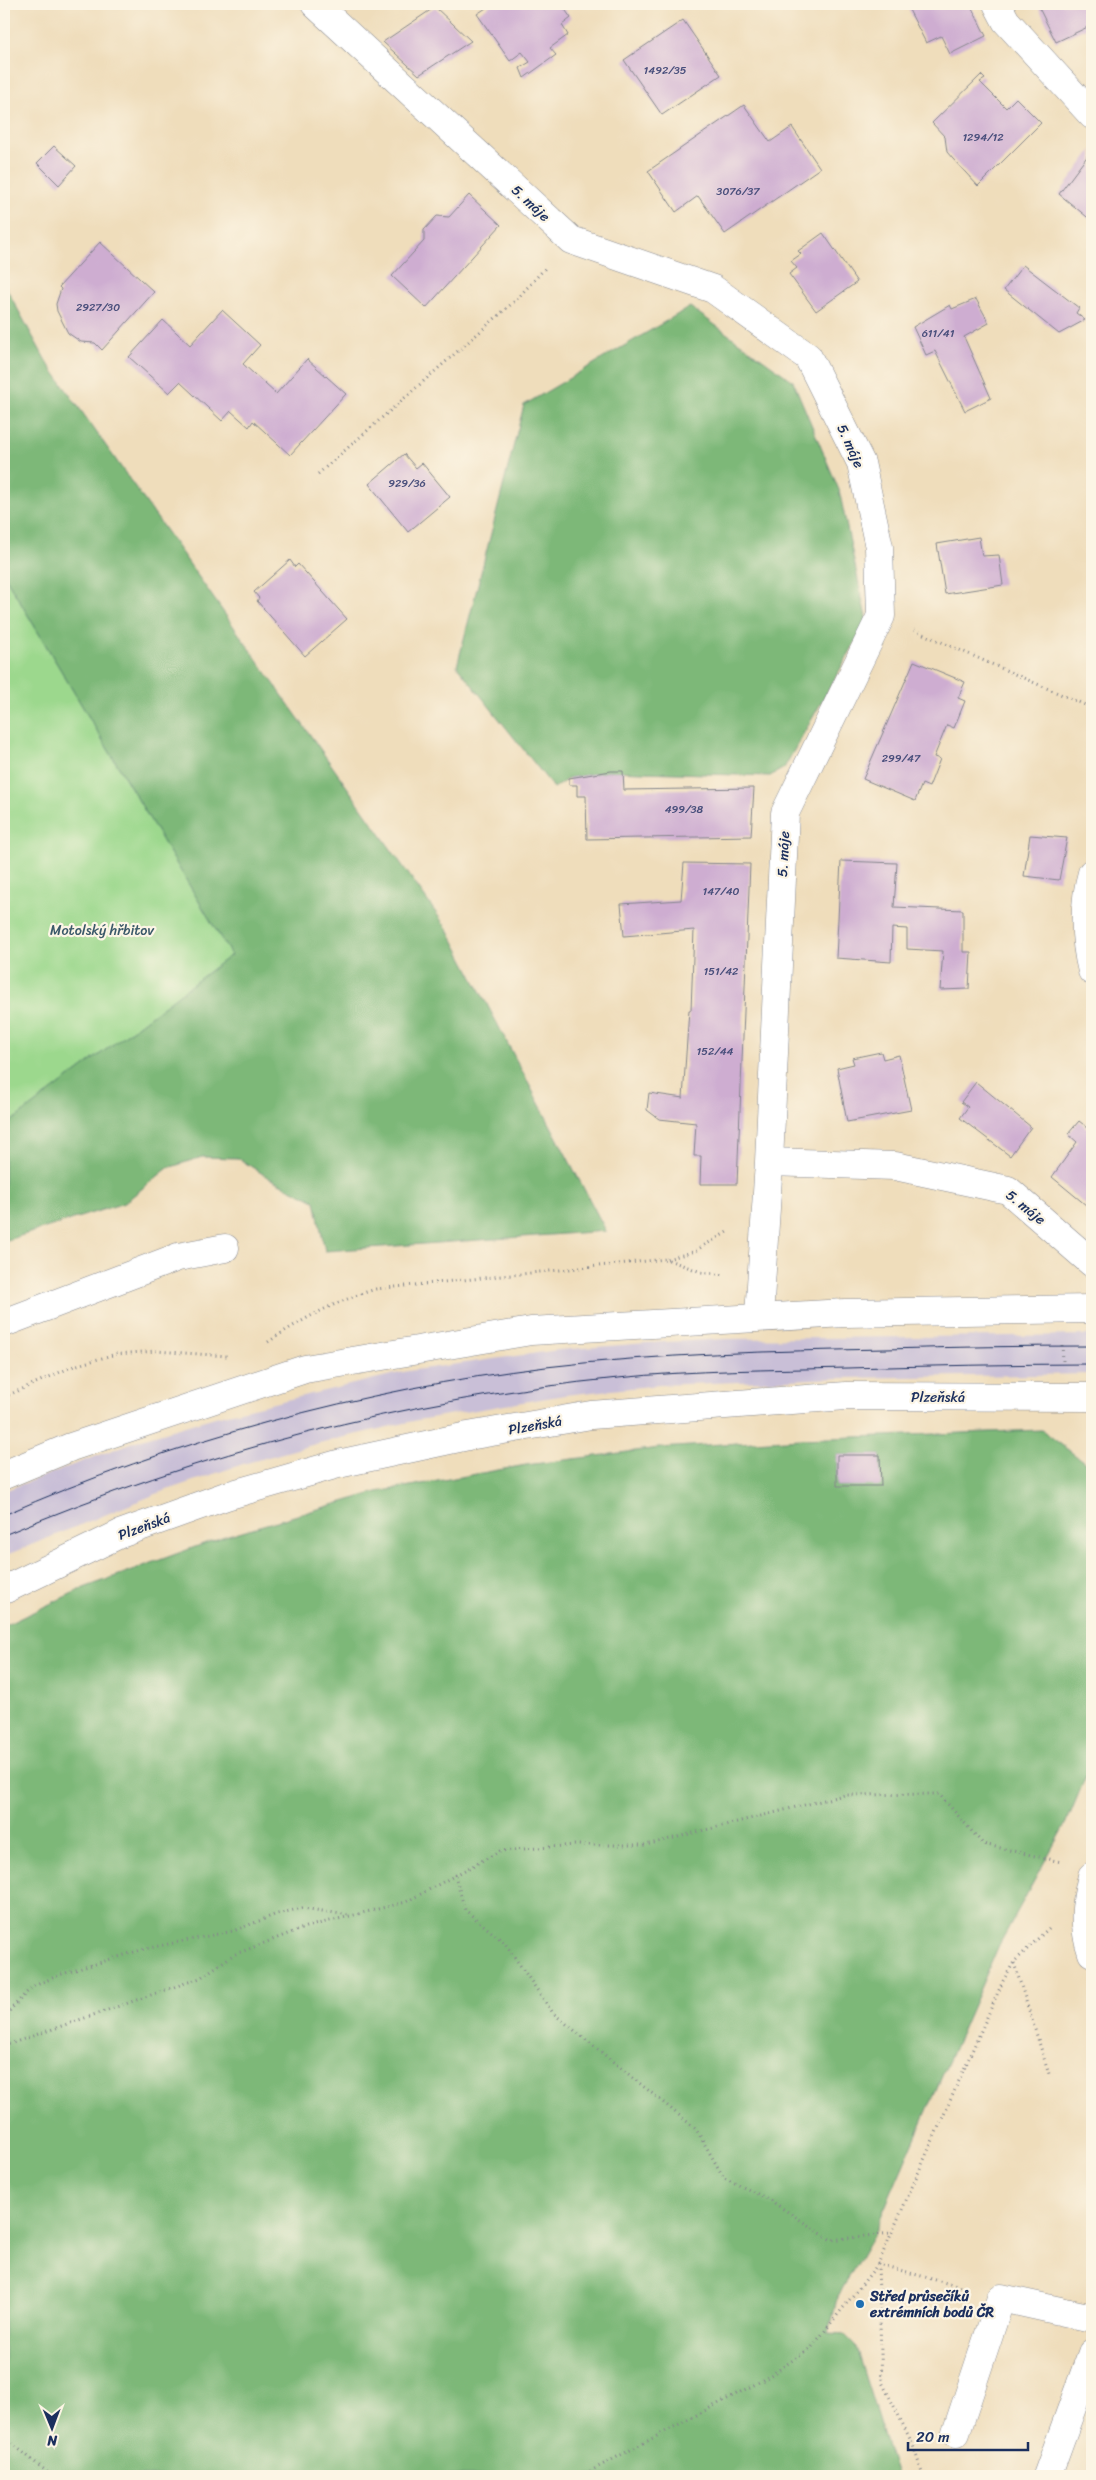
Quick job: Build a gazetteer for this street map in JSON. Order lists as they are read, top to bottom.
{
  "streets": {
    "street": ["5. máje", "Plzeňská"]
  },
  "parks": ["Motolský hřbitov"],
  "places": ["Střed průsečíků extrémních bodů ČR"],
  "house_numbers": [
    "1492/35",
    "1294/12",
    "3076/37",
    "2927/30",
    "611/41",
    "929/36",
    "299/47",
    "499/38",
    "147/40",
    "151/42",
    "152/44"
  ],
  "scale_bar": "20 m",
  "north": "bottom"
}
